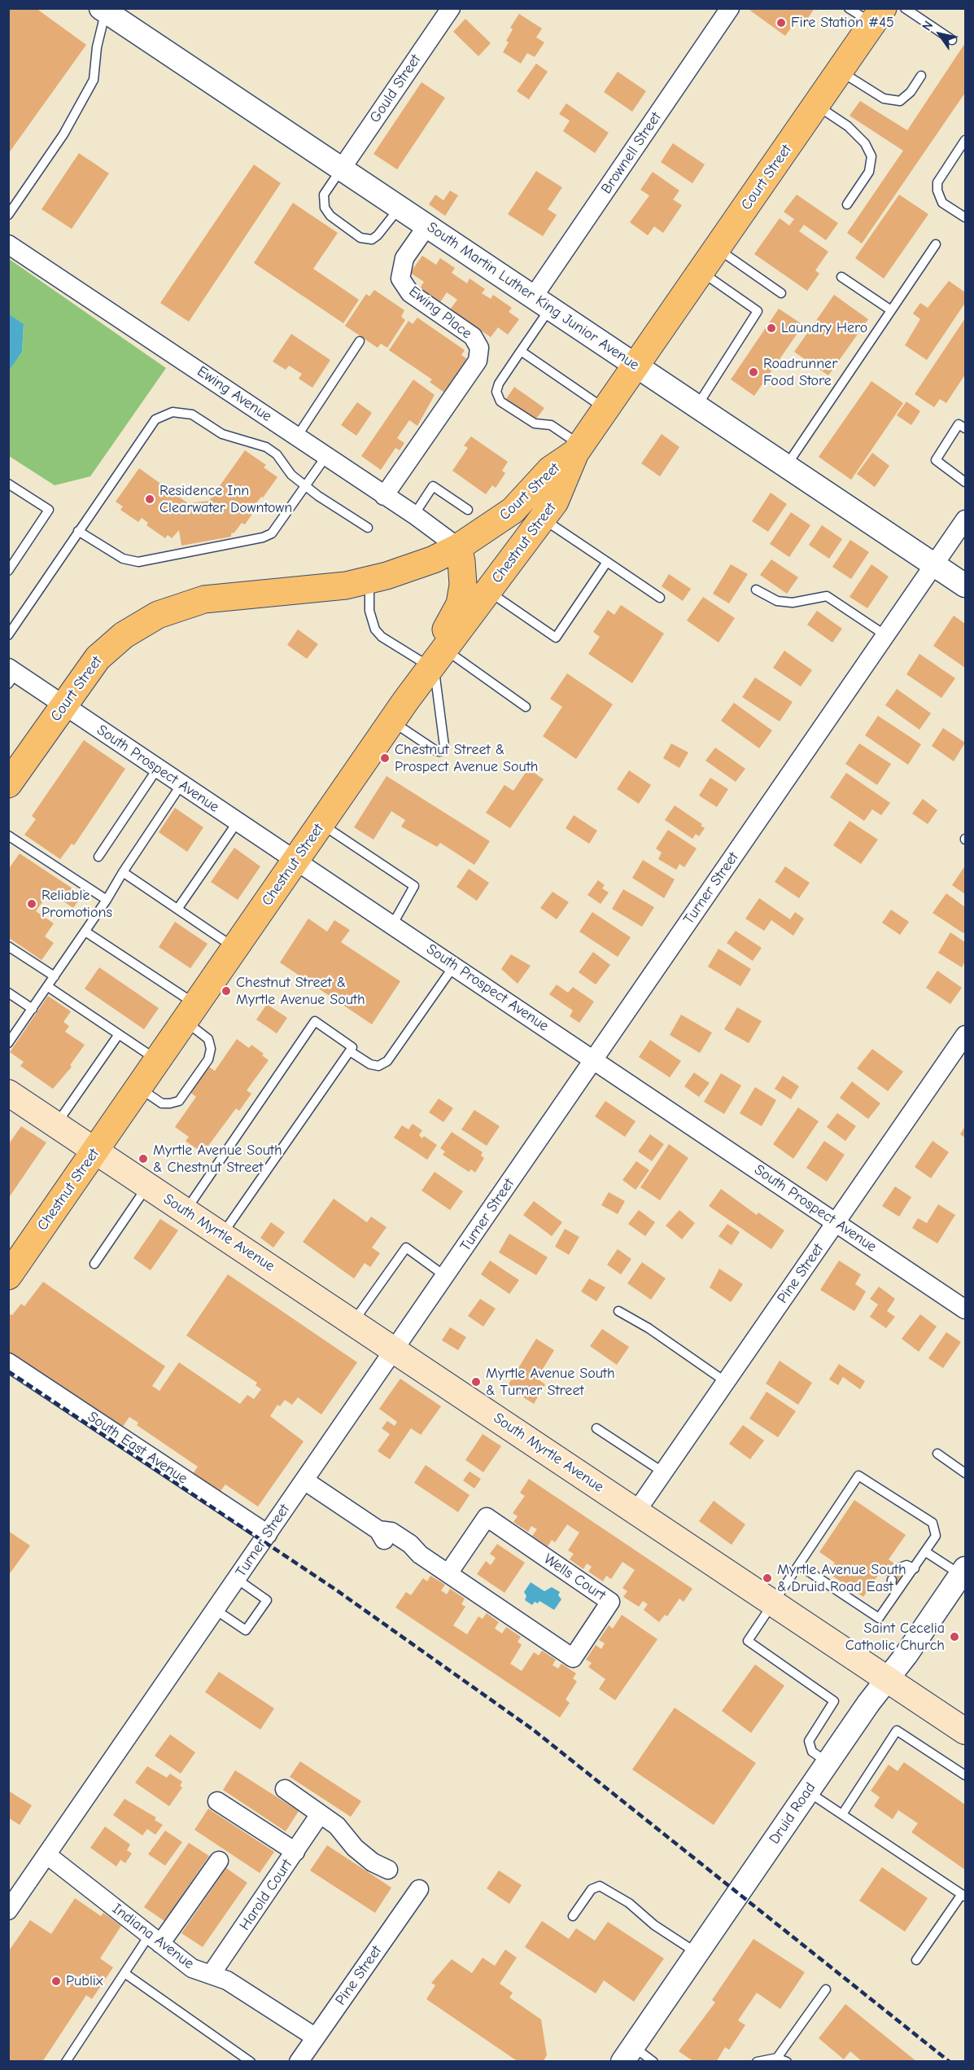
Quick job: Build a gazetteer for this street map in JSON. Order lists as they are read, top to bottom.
{
  "streets": {
    "main road": ["Court Street", "Chestnut Street", "South Myrtle Avenue"],
    "street": [
      "Gould Street",
      "Brownell Street",
      "South Martin Luther King Junior Avenue",
      "Ewing Place",
      "Ewing Avenue",
      "South Prospect Avenue",
      "Turner Street",
      "Pine Street",
      "South East Avenue",
      "Wells Court",
      "Druid Road",
      "Harold Court",
      "Indiana Avenue"
    ]
  },
  "crossings": [
    ["Gould Street", "South Martin Luther King Junior Avenue"],
    ["Brownell Street", "South Martin Luther King Junior Avenue"],
    ["Court Street", "South Martin Luther King Junior Avenue"],
    ["Court Street", "Ewing Avenue"],
    ["Court Street", "Chestnut Street"],
    ["Court Street", "South Prospect Avenue"],
    ["South Martin Luther King Junior Avenue", "Ewing Place"],
    ["South Martin Luther King Junior Avenue", "Turner Street"],
    ["Ewing Place", "Ewing Avenue"],
    ["Chestnut Street", "South Prospect Avenue"],
    ["Chestnut Street", "South Myrtle Avenue"],
    ["South Prospect Avenue", "Turner Street"],
    ["South Prospect Avenue", "Pine Street"],
    ["Turner Street", "South Myrtle Avenue"],
    ["Turner Street", "South East Avenue"],
    ["Turner Street", "Wells Court"],
    ["Turner Street", "Indiana Avenue"],
    ["South Myrtle Avenue", "Pine Street"],
    ["South Myrtle Avenue", "Druid Road"],
    ["Pine Street", "Indiana Avenue"],
    ["Harold Court", "Indiana Avenue"]
  ],
  "places": [
    "Fire Station #45",
    "Laundry Hero",
    "Roadrunner Food Store",
    "Residence Inn Clearwater Downtown",
    "Chestnut Street & Prospect Avenue South",
    "Reliable Promotions",
    "Chestnut Street & Myrtle Avenue South",
    "Myrtle Avenue South & Chestnut Street",
    "Myrtle Avenue South & Turner Street",
    "Myrtle Avenue South & Druid Road East",
    "Saint Cecelia Catholic Church",
    "Publix"
  ],
  "north": "top left"
}
